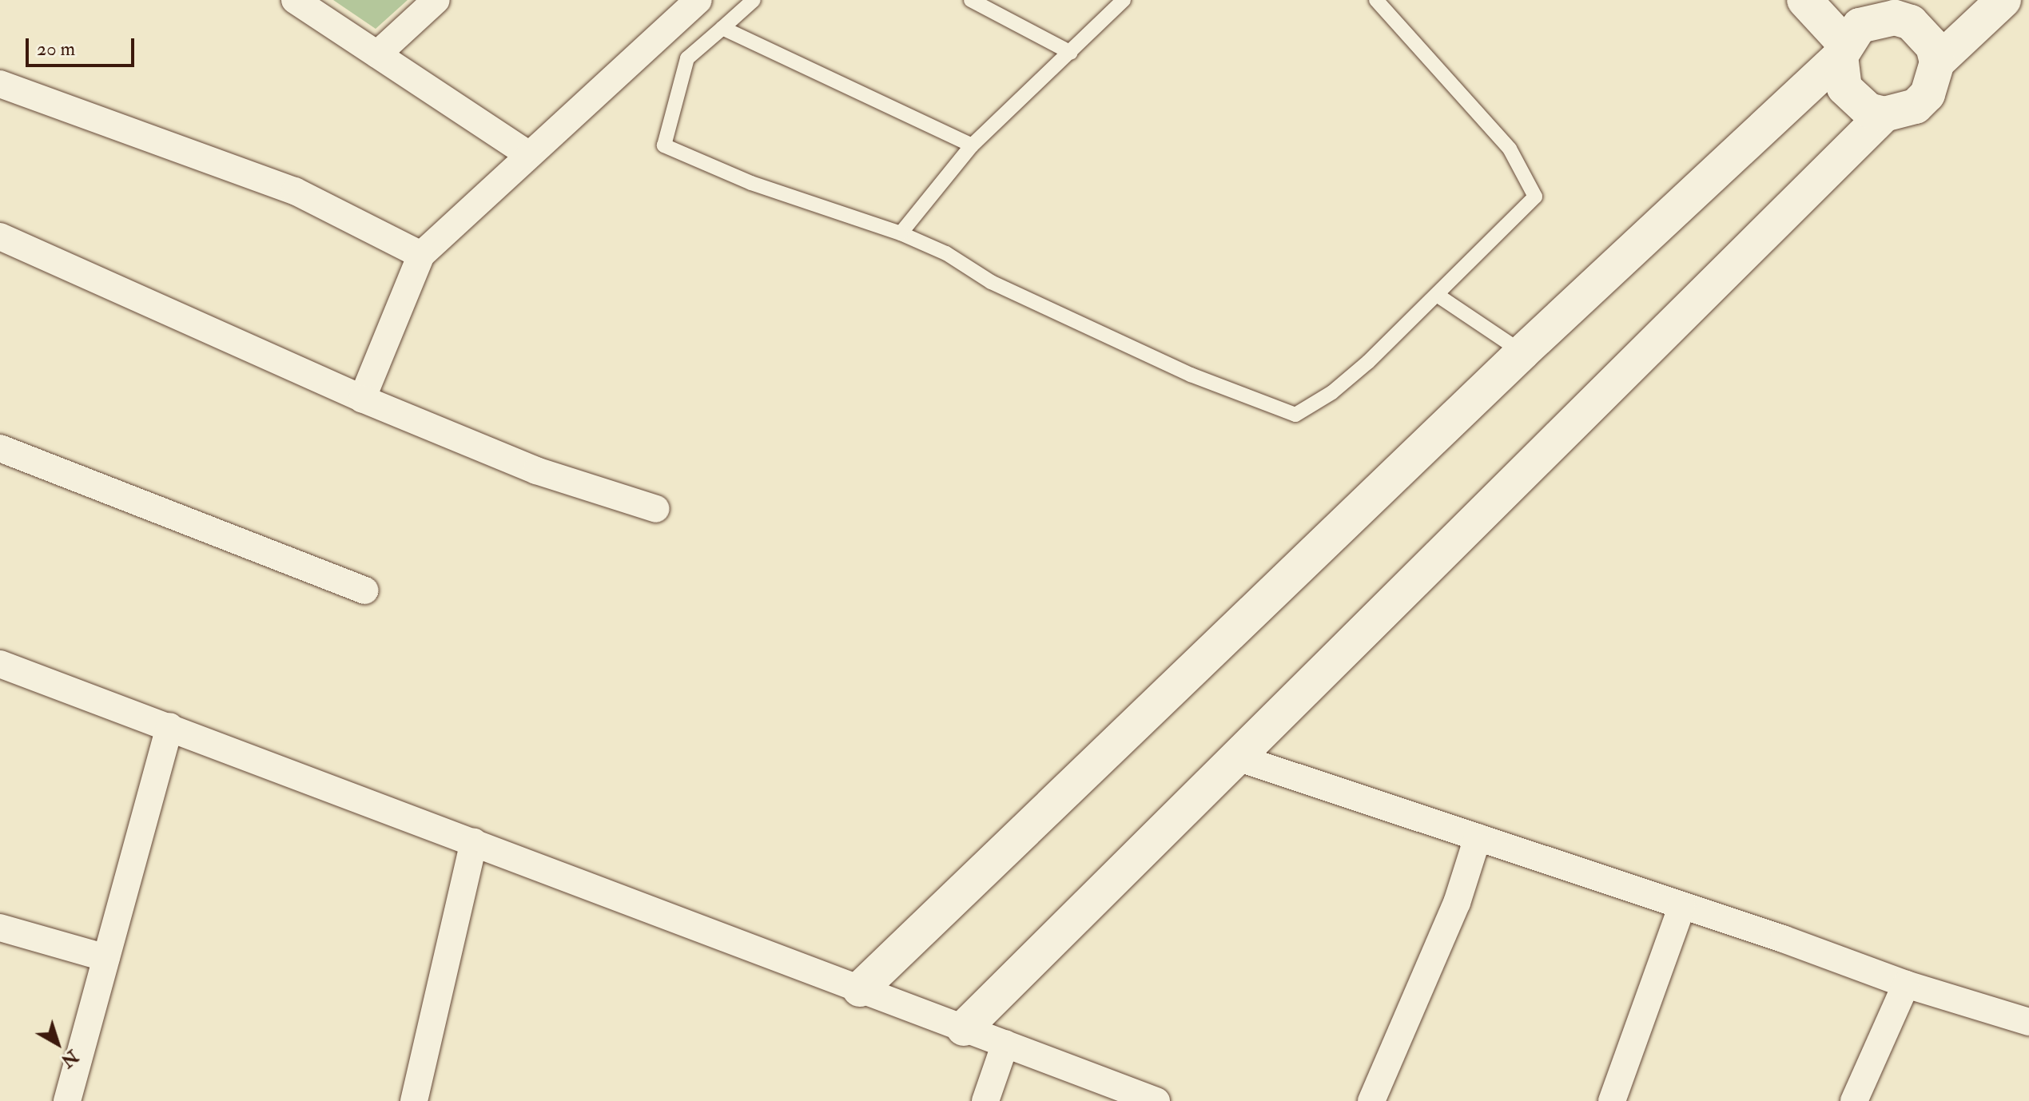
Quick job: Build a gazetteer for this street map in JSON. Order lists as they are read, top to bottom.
{
  "scale_bar": "20 m",
  "north": "bottom right"
}
